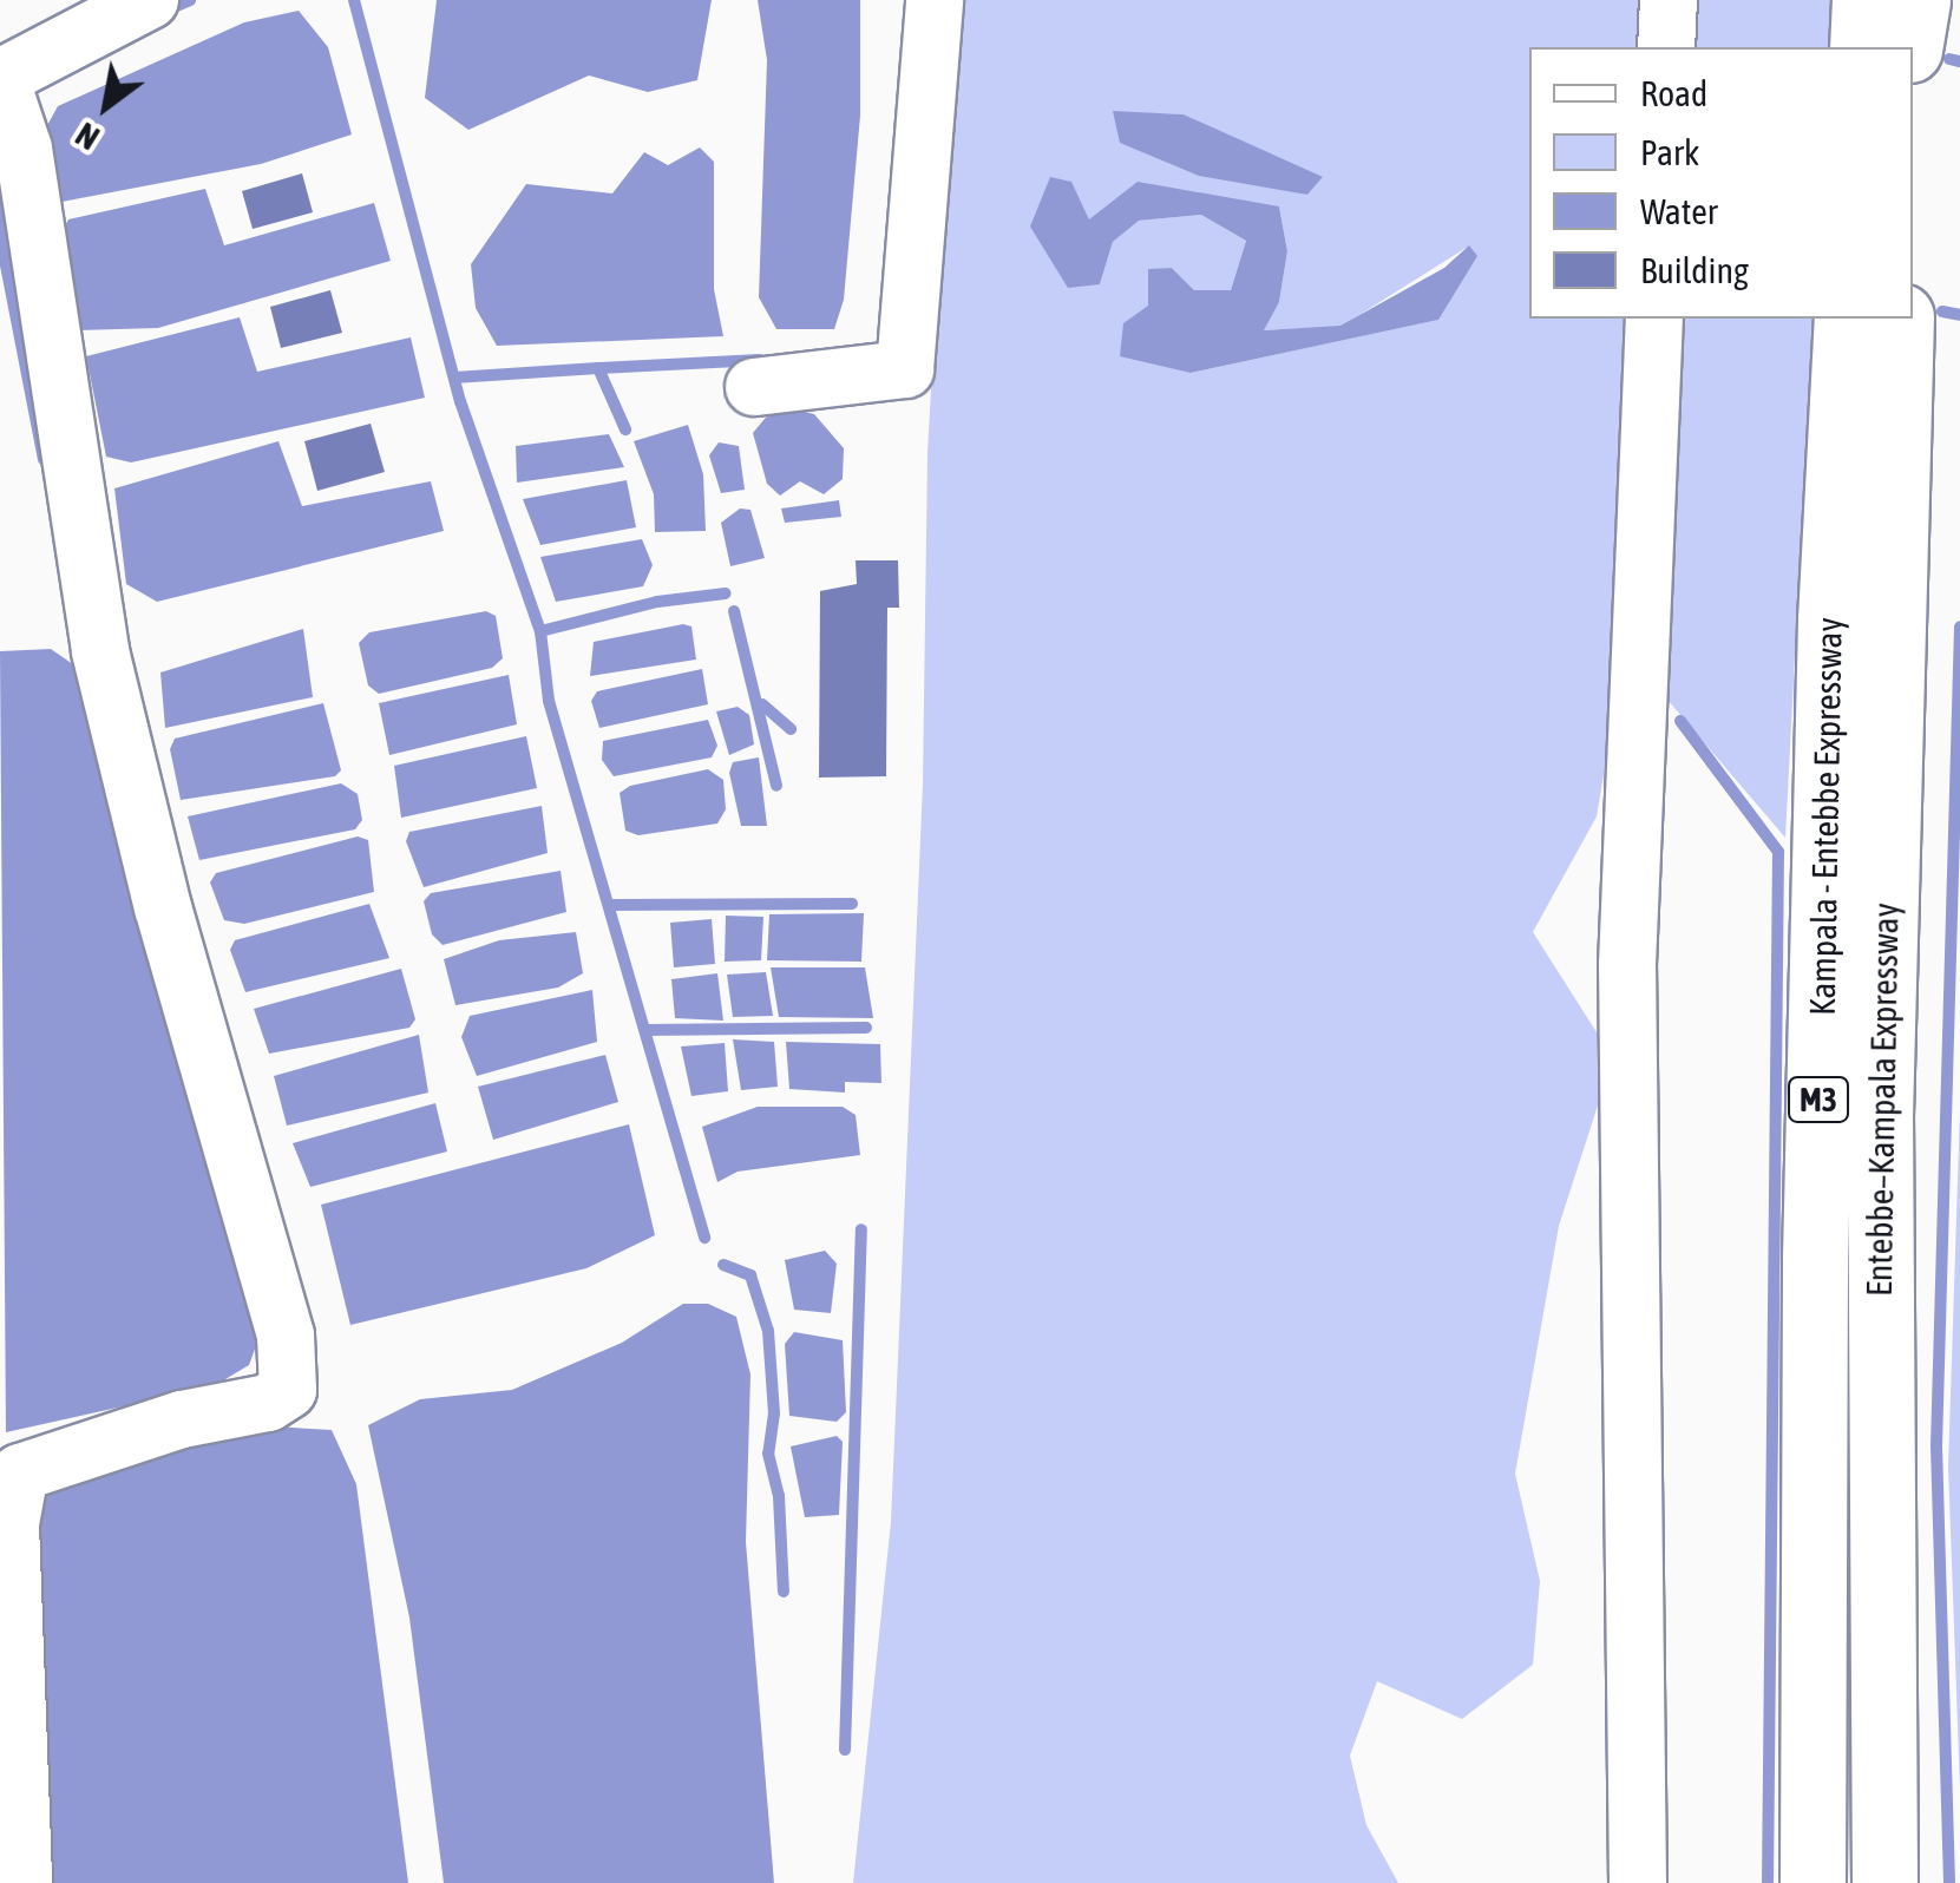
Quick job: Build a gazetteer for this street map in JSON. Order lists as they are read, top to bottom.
{
  "streets": {
    "highway": ["Kampala - Entebbe Expressway", "M3", "Entebbe–Kampala Expressway"]
  },
  "legend": [
    "Road",
    "Park",
    "Water",
    "Building"
  ],
  "north": "bottom left"
}
